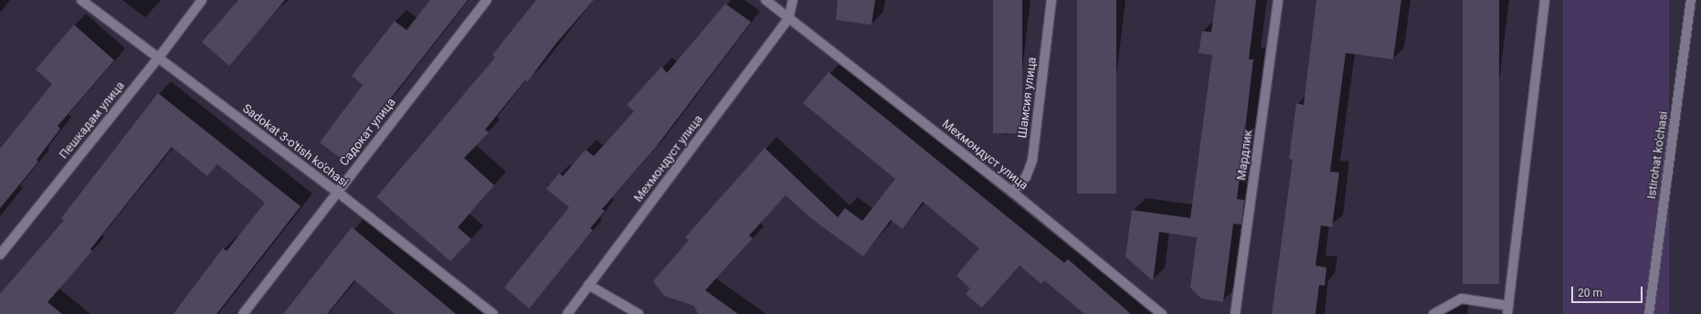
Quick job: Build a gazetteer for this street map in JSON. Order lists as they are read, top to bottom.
{
  "streets": {
    "street": [
      "Шамсия улица",
      "Пешкадам улица",
      "Садокат улица",
      "Sadokat 3-o'tish ko'chasi",
      "Мехмондуст улица",
      "Мардлик",
      "Istirohat ko'chasi"
    ]
  },
  "crossings": [
    ["Шамсия улица", "Мехмондуст улица"],
    ["Пешкадам улица", "Sadokat 3-o'tish ko'chasi"],
    ["Садокат улица", "Sadokat 3-o'tish ko'chasi"]
  ],
  "scale_bar": "20 m"
}
